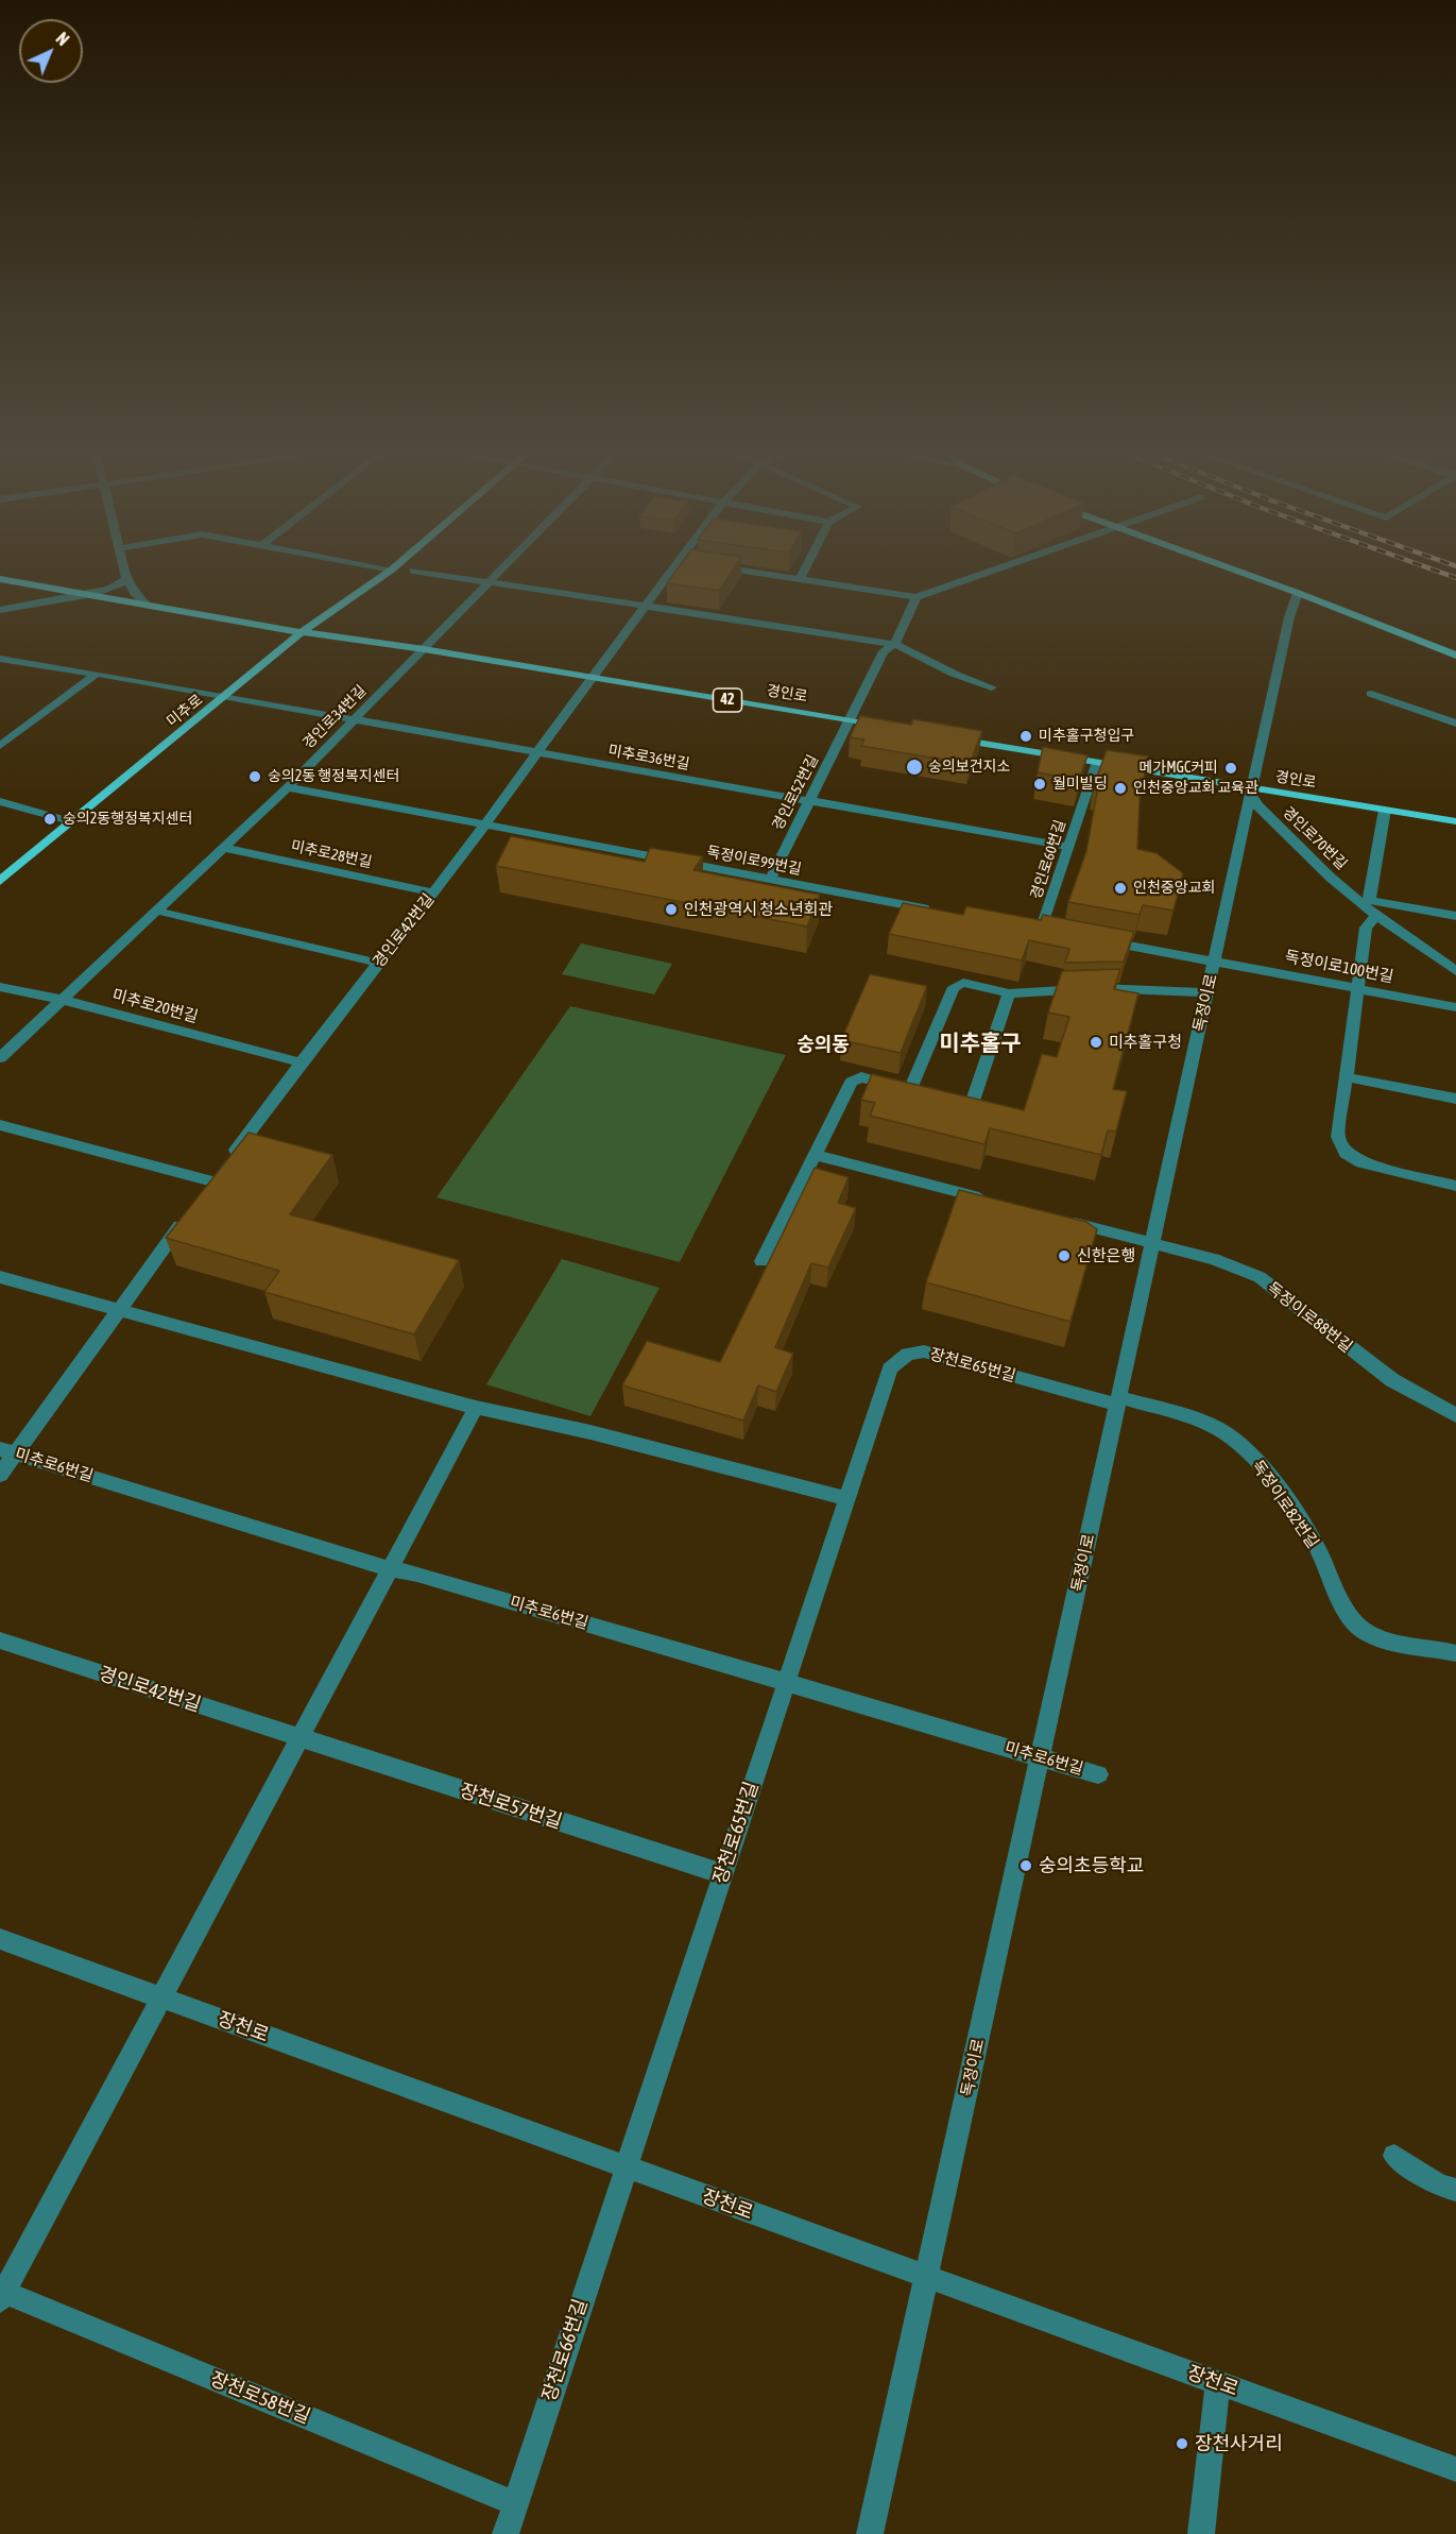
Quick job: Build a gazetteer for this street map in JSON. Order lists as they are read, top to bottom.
{
  "streets": {
    "main road": ["경인로", "42", "미추로"],
    "street": [
      "경인로34번길",
      "미추로36번길",
      "경인로52번길",
      "경인로70번길",
      "미추로28번길",
      "경인로60번길",
      "독정이로99번길",
      "경인로42번길",
      "독정이로100번길",
      "독정이로",
      "미추로20번길",
      "독정이로88번길",
      "장천로65번길",
      "미추로6번길",
      "독정이로82번길",
      "장천로57번길",
      "장천로",
      "장천로66번길",
      "장천로58번길"
    ]
  },
  "crossings": [
    ["경인로", "미추로"],
    ["경인로", "경인로34번길"],
    ["경인로", "경인로52번길"],
    ["경인로", "경인로70번길"],
    ["경인로", "경인로60번길"],
    ["경인로", "경인로42번길"],
    ["경인로", "독정이로"],
    ["미추로", "미추로36번길"],
    ["경인로34번길", "미추로36번길"],
    ["경인로34번길", "미추로28번길"],
    ["경인로34번길", "독정이로99번길"],
    ["경인로34번길", "미추로20번길"],
    ["미추로36번길", "경인로52번길"],
    ["미추로36번길", "경인로60번길"],
    ["미추로36번길", "경인로42번길"],
    ["경인로52번길", "독정이로99번길"],
    ["경인로70번길", "독정이로"],
    ["미추로28번길", "경인로42번길"],
    ["독정이로99번길", "경인로42번길"],
    ["경인로42번길", "미추로20번길"],
    ["경인로42번길", "장천로57번길"],
    ["독정이로100번길", "독정이로"],
    ["독정이로", "독정이로88번길"],
    ["독정이로", "장천로65번길"],
    ["독정이로", "미추로6번길"],
    ["독정이로", "독정이로82번길"],
    ["독정이로", "장천로"],
    ["장천로65번길", "미추로6번길"],
    ["장천로65번길", "독정이로82번길"],
    ["장천로65번길", "장천로57번길"],
    ["장천로65번길", "장천로"],
    ["장천로65번길", "장천로66번길"],
    ["장천로", "장천로66번길"],
    ["장천로", "장천로58번길"],
    ["장천로66번길", "장천로58번길"]
  ],
  "districts": ["미추홀구", "숭의동"],
  "places": [
    "미추홀구청입구",
    "숭의보건지소",
    "메가MGC커피",
    "숭의2동 행정복지센터",
    "월미빌딩",
    "인천중앙교회 교육관",
    "숭의2동행정복지센터",
    "인천중앙교회",
    "인천광역시 청소년회관",
    "미추홀구청",
    "신한은행",
    "숭의초등학교",
    "장천사거리"
  ],
  "north": "top right"
}
